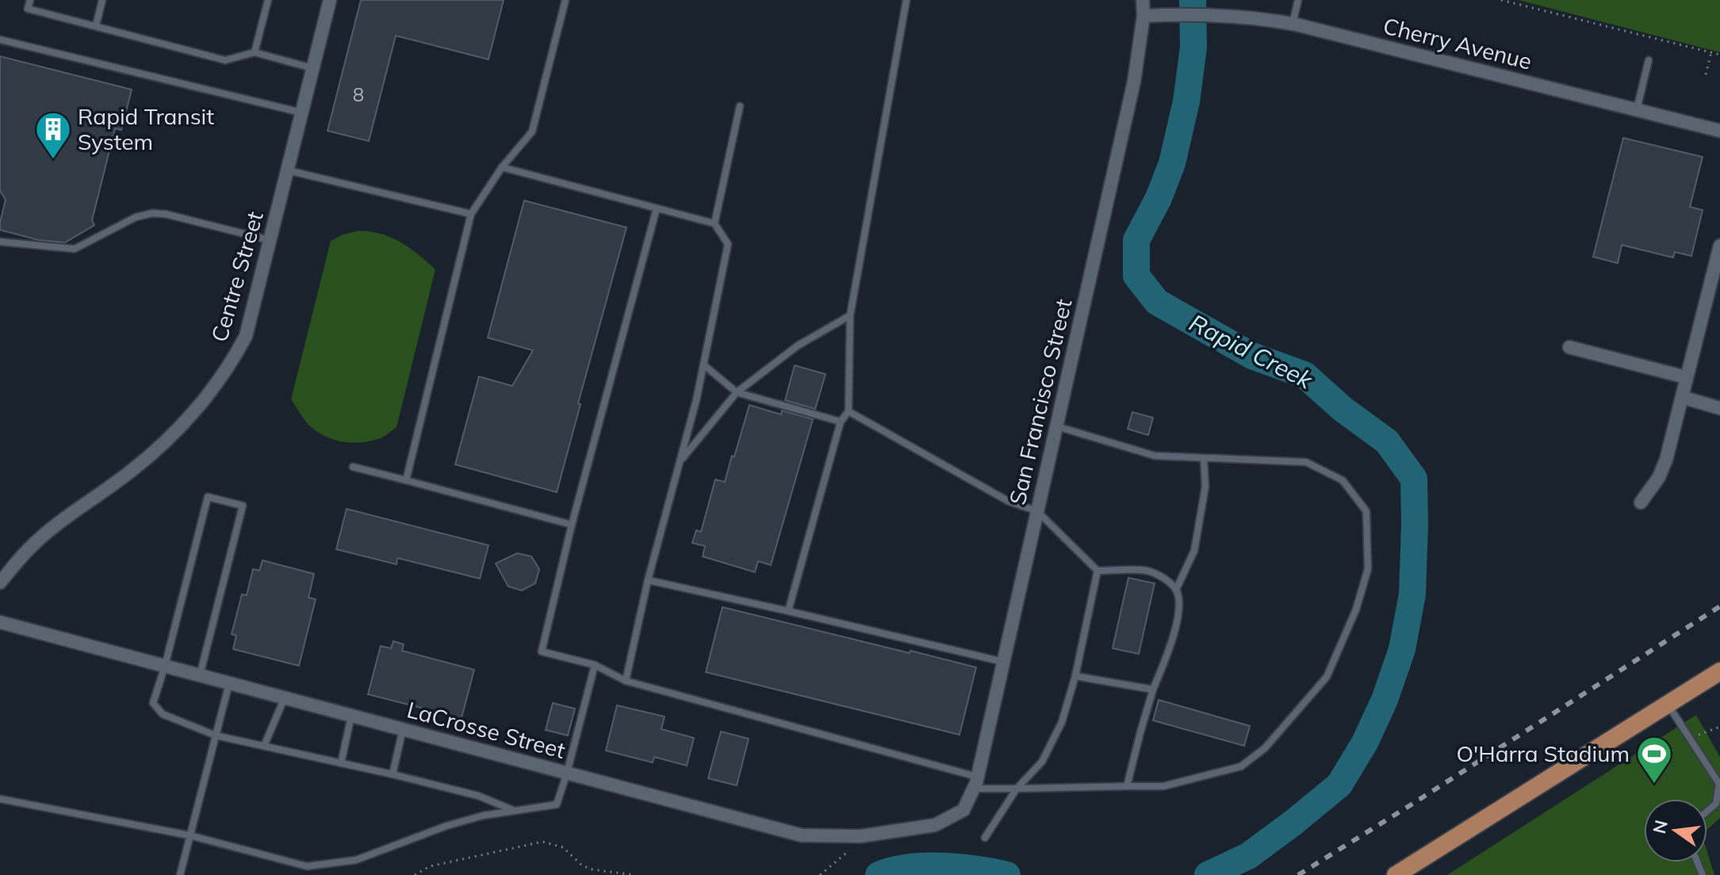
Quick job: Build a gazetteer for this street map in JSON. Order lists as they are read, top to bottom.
{
  "streets": {
    "street": [
      "Cherry Avenue",
      "Centre Street",
      "San Francisco Street",
      "LaCrosse Street"
    ]
  },
  "crossings": [
    ["Cherry Avenue", "San Francisco Street"],
    ["San Francisco Street", "LaCrosse Street"]
  ],
  "water": ["Rapid Creek"],
  "places": {
    "building": ["Rapid Transit System"],
    "sports": ["O'Harra Stadium"]
  },
  "house_numbers": ["8"],
  "north": "left"
}
